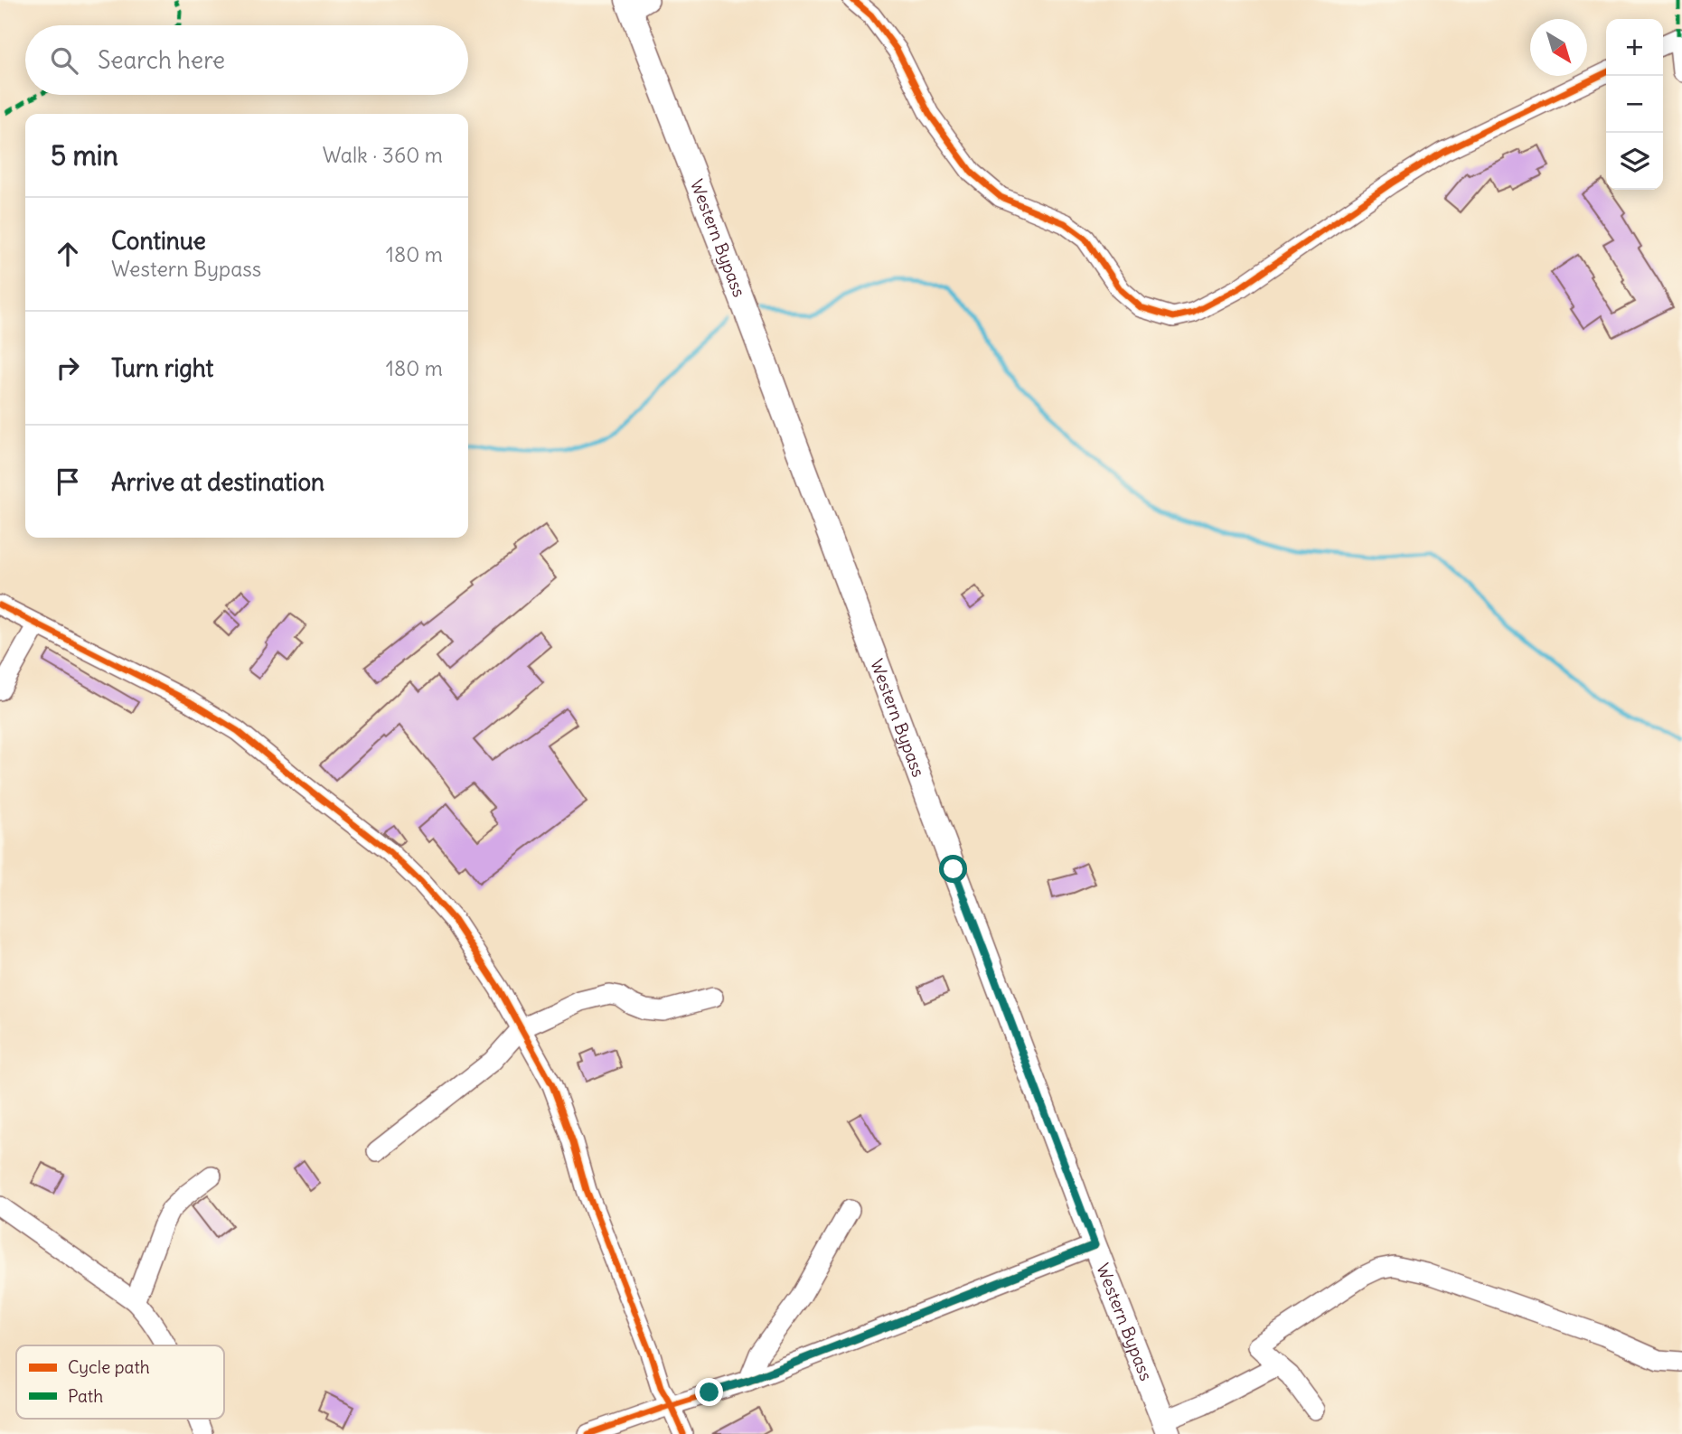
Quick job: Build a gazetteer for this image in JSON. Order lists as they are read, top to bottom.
{
  "streets": {
    "main road": ["Western Bypass"]
  },
  "legend": ["Cycle path", "Path"],
  "north": "bottom right",
  "page": {
    "map_buttons": ["+", "−"],
    "search": "Search here",
    "heading": ["5 min", "Walk · 360 m"],
    "list": [
      ["Continue", "Western Bypass", "180 m"],
      ["Turn right", "180 m"],
      "Arrive at destination"
    ]
  }
}
